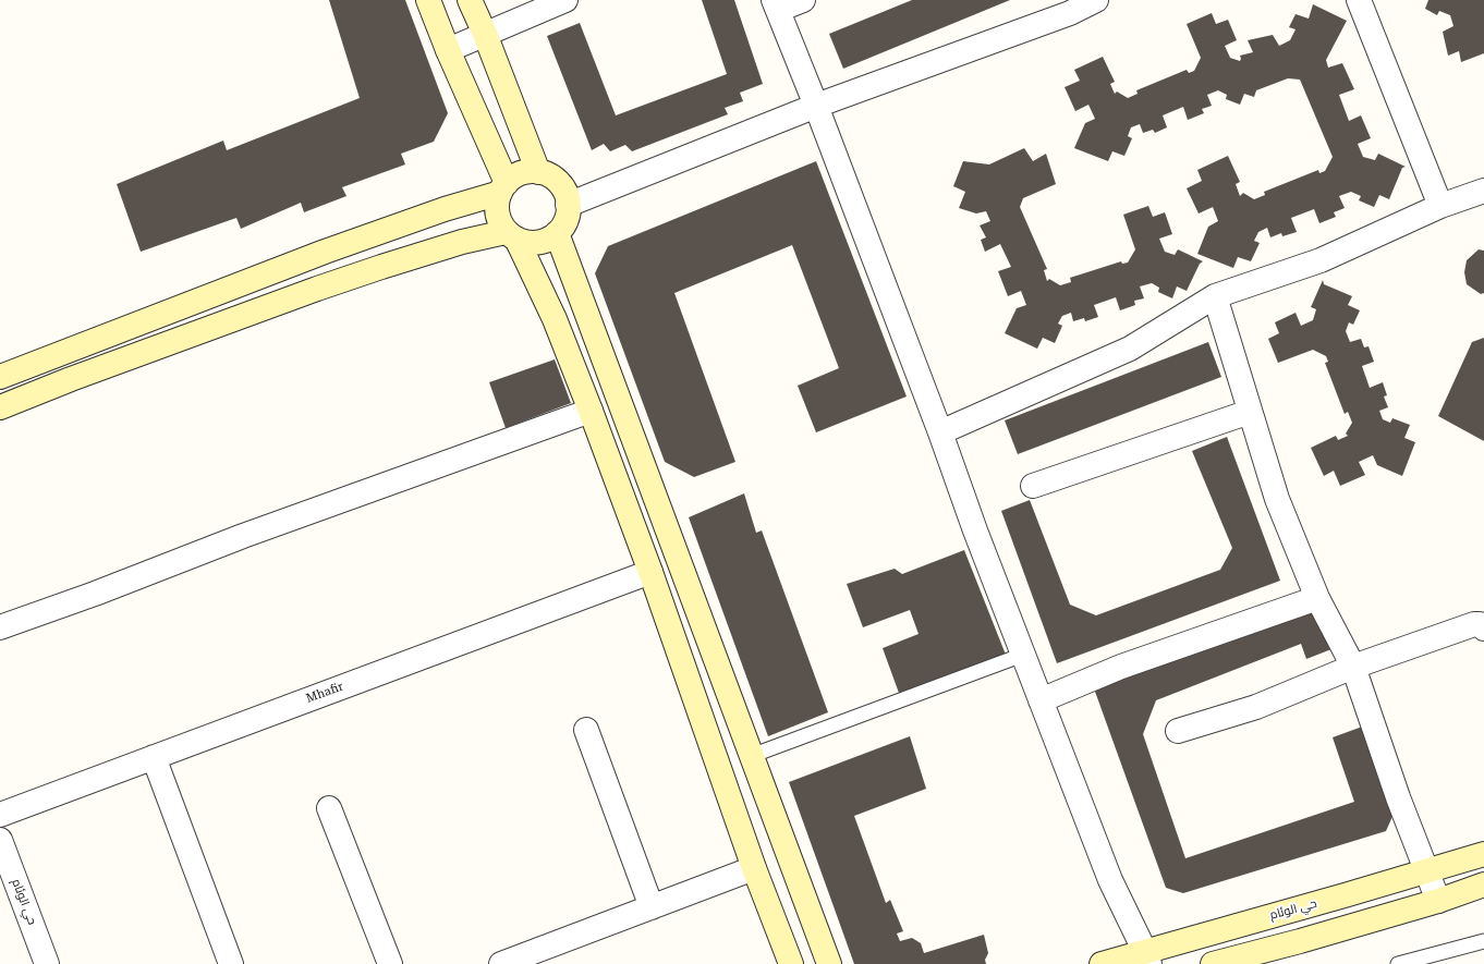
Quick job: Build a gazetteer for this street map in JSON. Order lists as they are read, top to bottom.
{
  "streets": {
    "street": ["Mhafir", "حي الوئام"]
  }
}
